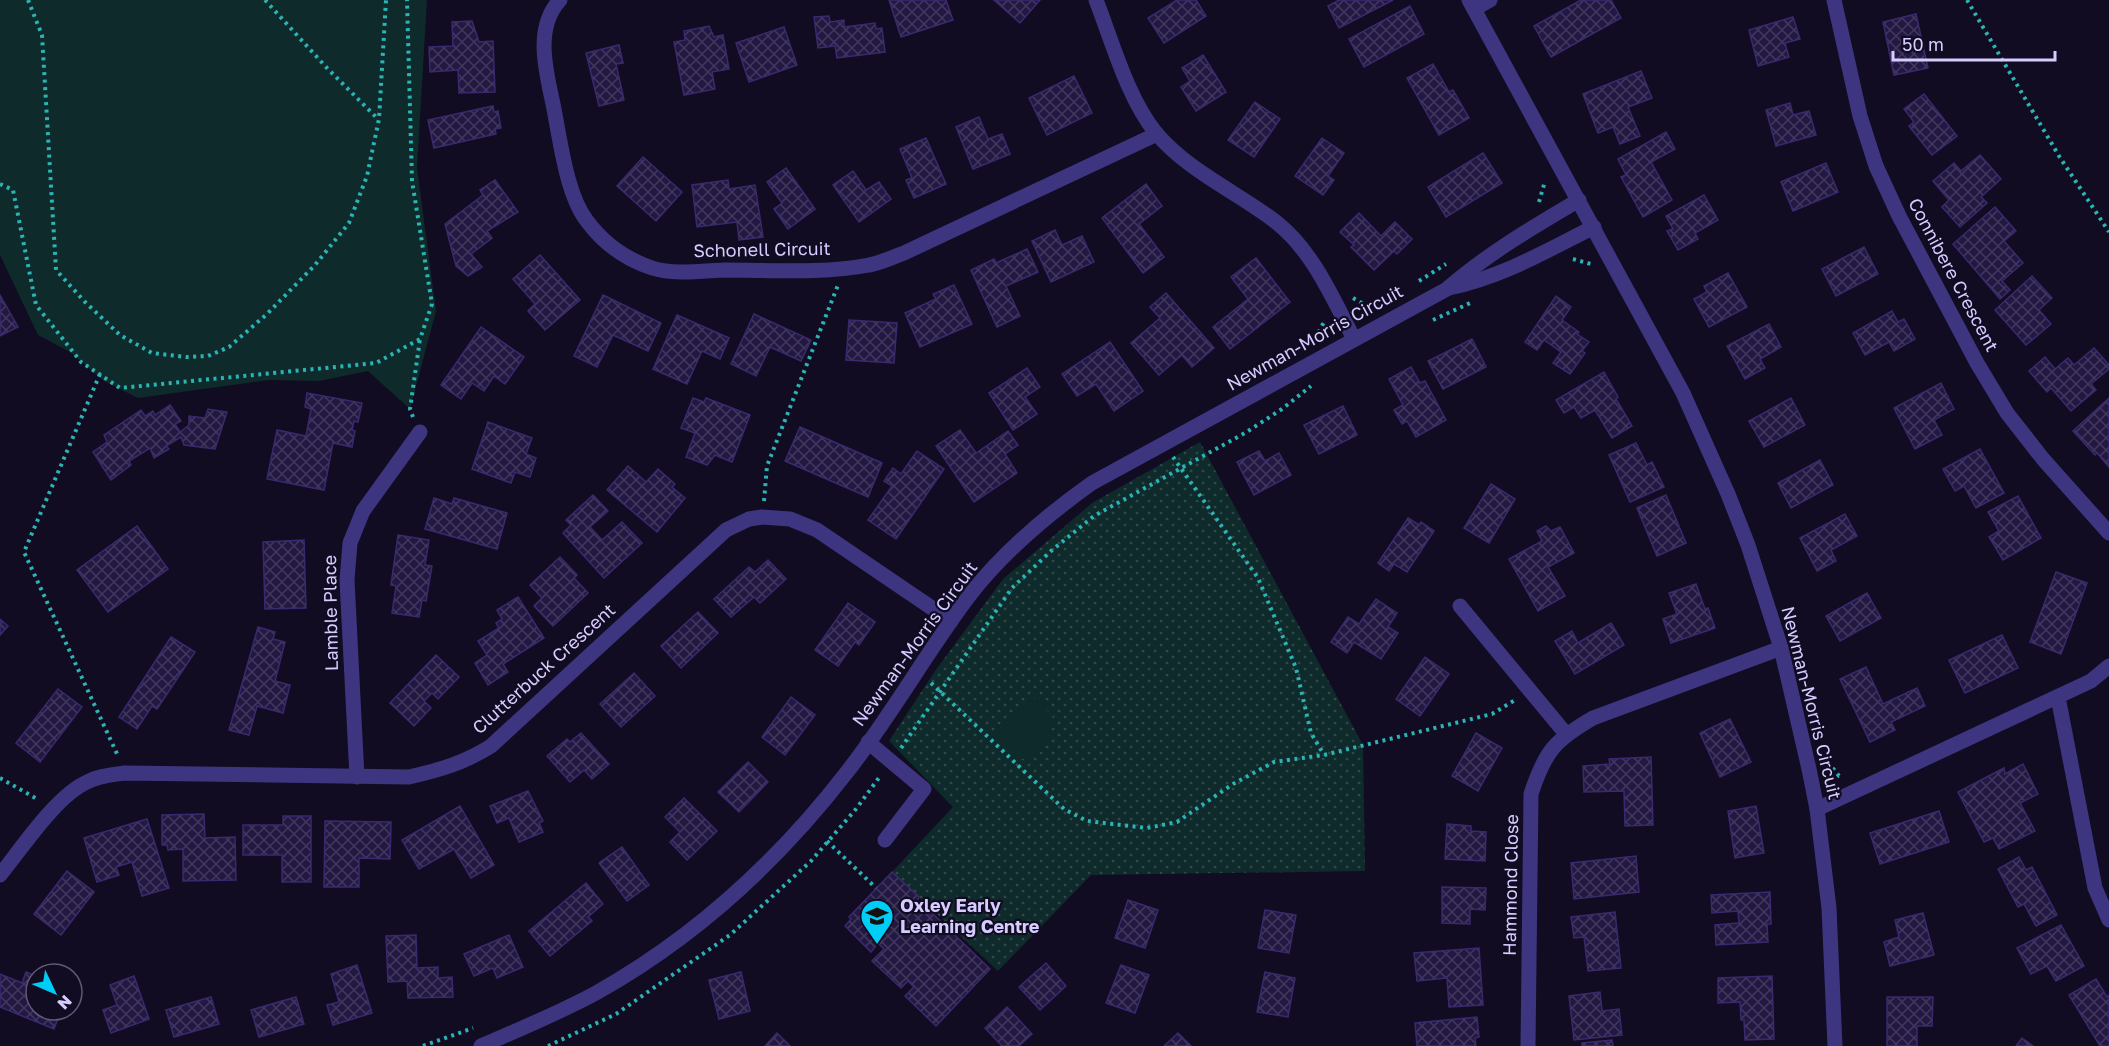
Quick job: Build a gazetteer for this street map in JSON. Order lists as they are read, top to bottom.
{
  "streets": {
    "street": [
      "Schonell Circuit",
      "Connibere Crescent",
      "Newman-Morris Circuit",
      "Lamble Place",
      "Clutterbuck Crescent",
      "Hammond Close"
    ]
  },
  "crossings": [
    ["Newman-Morris Circuit", "Clutterbuck Crescent"],
    ["Newman-Morris Circuit", "Hammond Close"],
    ["Lamble Place", "Clutterbuck Crescent"]
  ],
  "places": {
    "school or university": ["Oxley Early Learning Centre"]
  },
  "scale_bar": "50 m",
  "north": "bottom right"
}
